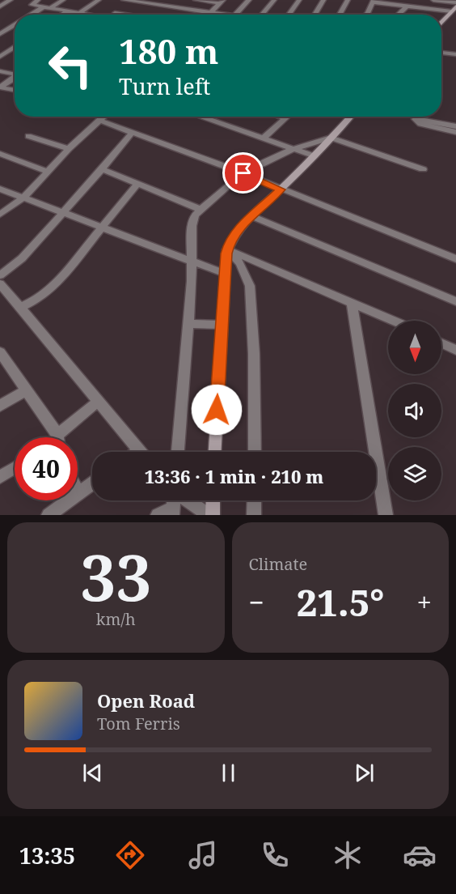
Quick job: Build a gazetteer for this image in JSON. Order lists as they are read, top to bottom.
{
  "north": "bottom",
  "page": {
    "turn": ["180 m", "Turn left"],
    "limit": "40",
    "trip": "13:36 · 1 min · 210 m",
    "tile": [
      ["33", "km/h"],
      "Climate"
    ],
    "heat": ["−", "21.5°", "+"],
    "song": ["Open Road", "Tom Ferris"],
    "tabs": "13:35"
  }
}
